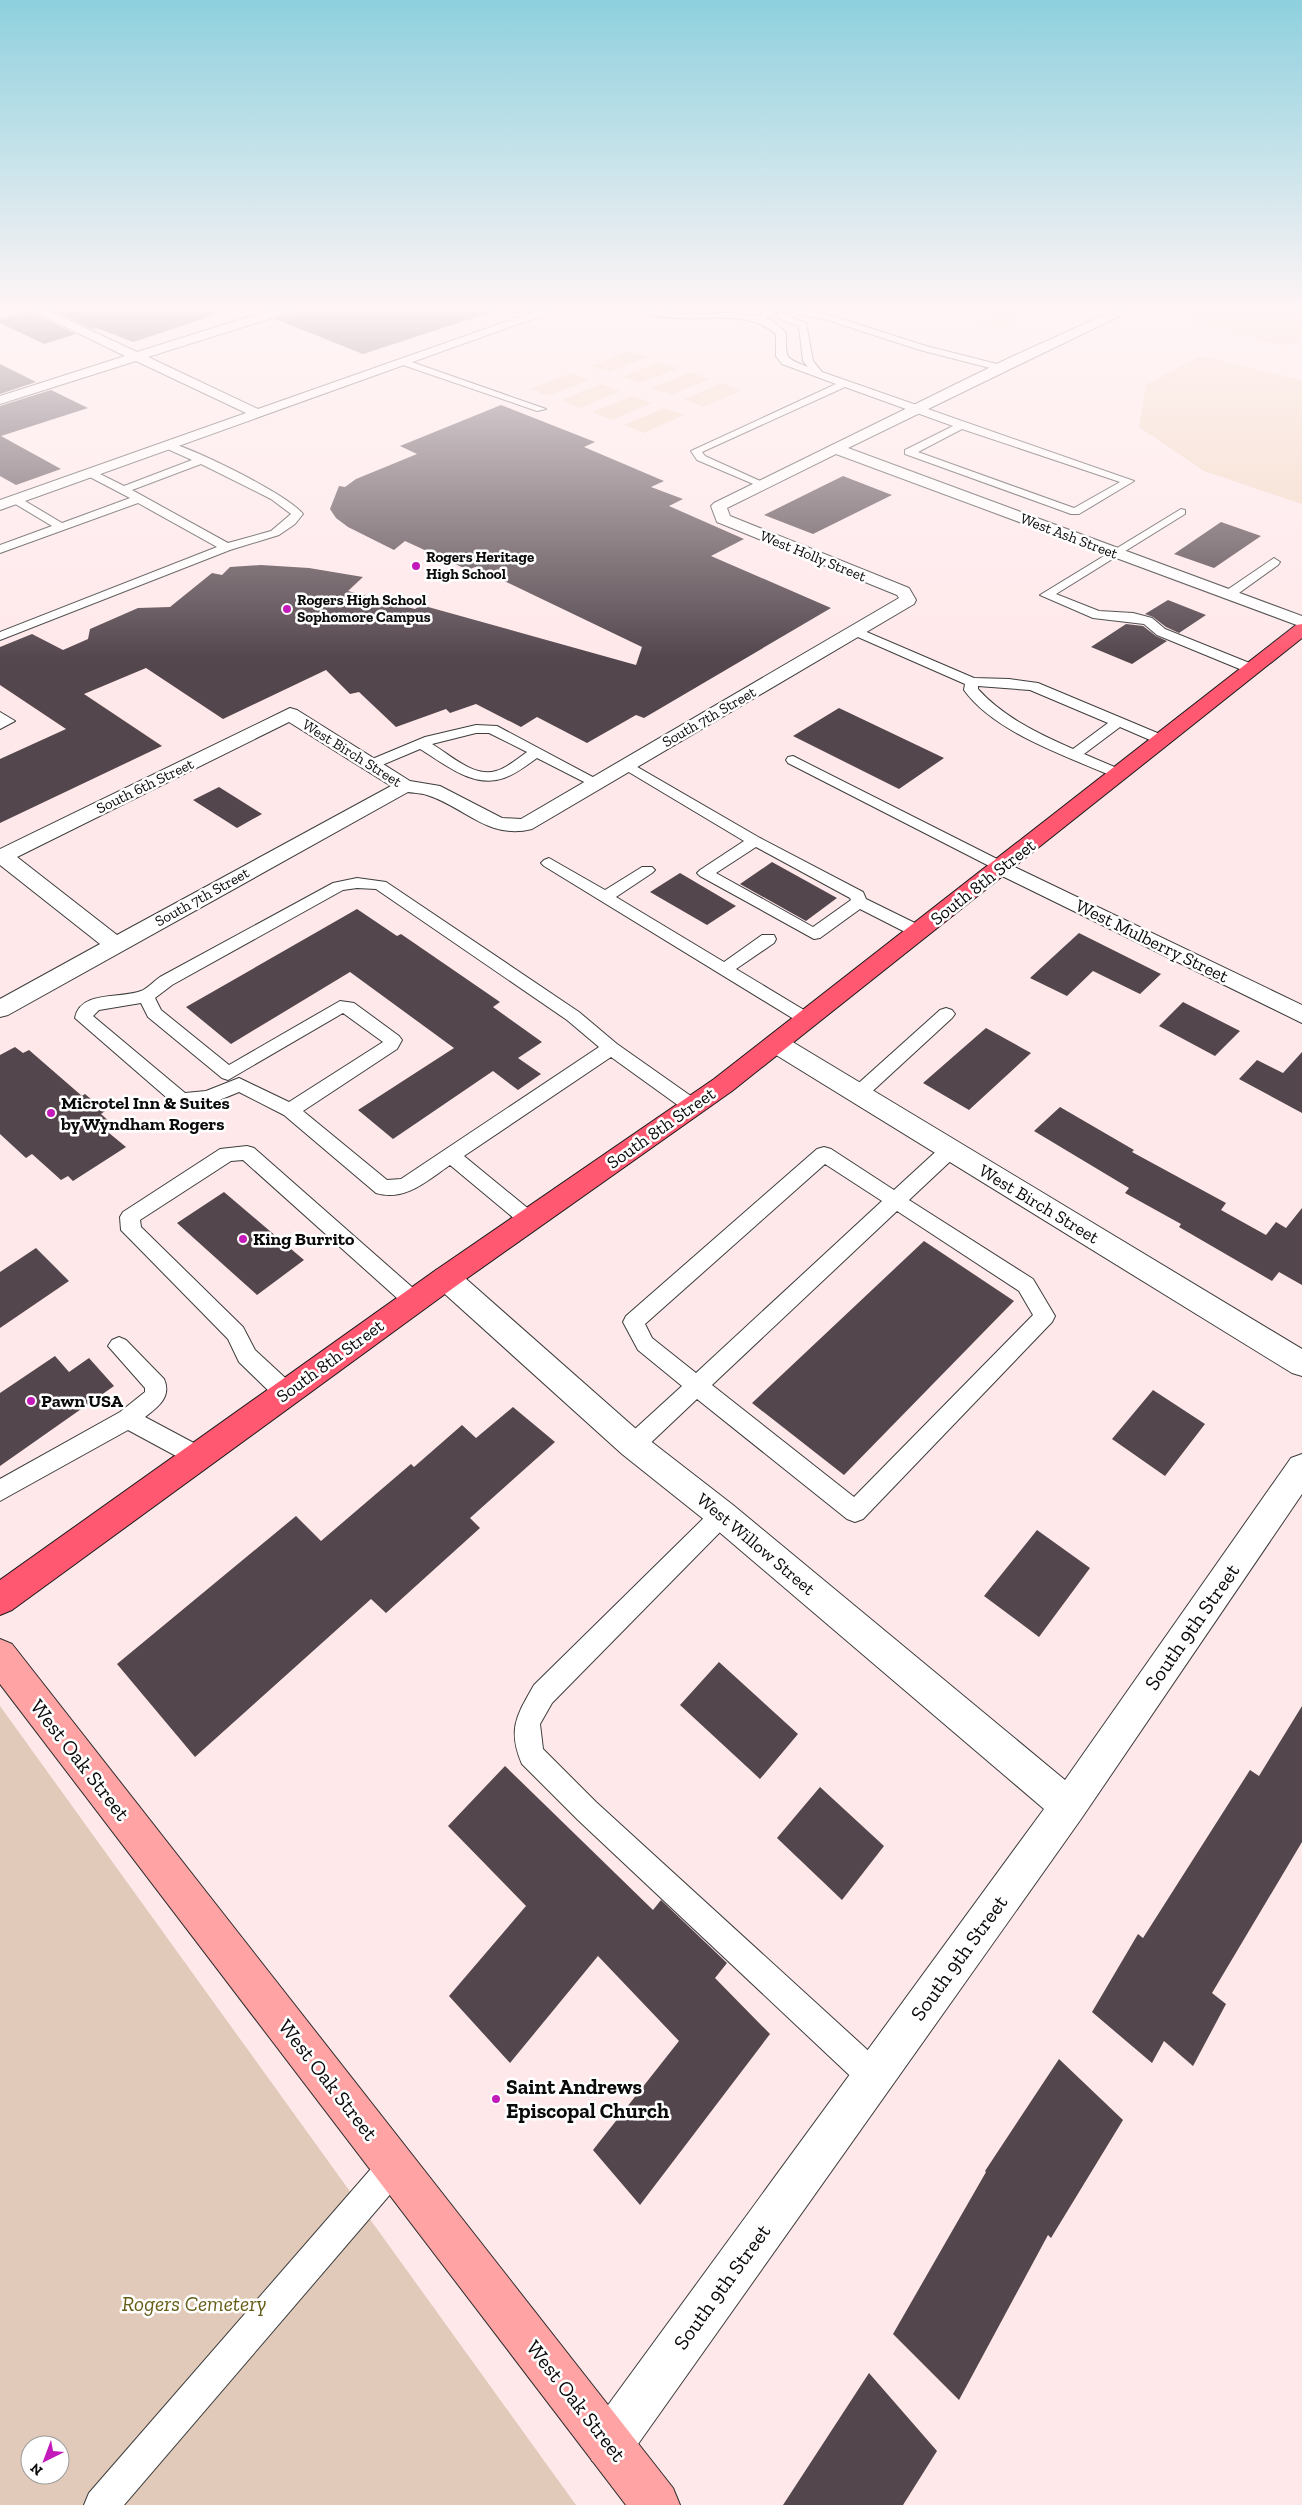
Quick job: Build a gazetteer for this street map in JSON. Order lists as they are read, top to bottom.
{
  "streets": {
    "main road": ["South 8th Street"],
    "street": [
      "West Ash Street",
      "West Holly Street",
      "South 7th Street",
      "West Birch Street",
      "South 6th Street",
      "West Mulberry Street",
      "West Willow Street",
      "South 9th Street",
      "West Oak Street"
    ]
  },
  "crossings": [
    ["West Holly Street", "South 7th Street"],
    ["South 7th Street", "West Birch Street"],
    ["West Birch Street", "South 6th Street"],
    ["West Birch Street", "South 8th Street"],
    ["South 8th Street", "West Mulberry Street"],
    ["South 8th Street", "West Willow Street"],
    ["West Willow Street", "South 9th Street"],
    ["South 9th Street", "West Oak Street"]
  ],
  "parks": ["Rogers Cemetery"],
  "places": [
    "Rogers Heritage High School",
    "Rogers High School Sophomore Campus",
    "Microtel Inn & Suites by Wyndham Rogers",
    "King Burrito",
    "Pawn USA",
    "Saint Andrews Episcopal Church"
  ],
  "north": "bottom left"
}
